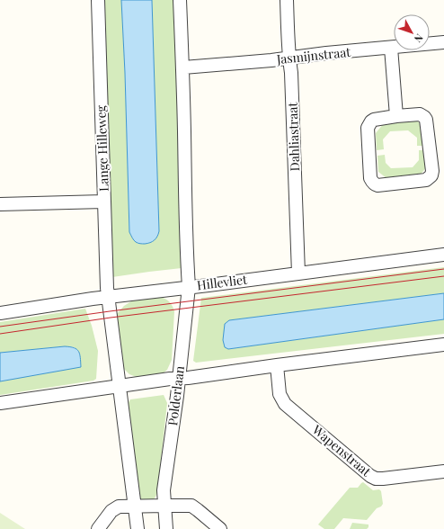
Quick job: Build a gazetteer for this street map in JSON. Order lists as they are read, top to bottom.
{
  "streets": {
    "street": [
      "Jasmijnstraat",
      "Dahliastraat",
      "Lange Hilleweg",
      "Hillevliet",
      "Polderlaan",
      "Wapenstraat"
    ]
  },
  "crossings": [
    ["Jasmijnstraat", "Dahliastraat"],
    ["Dahliastraat", "Hillevliet"],
    ["Lange Hilleweg", "Hillevliet"],
    ["Hillevliet", "Polderlaan"]
  ],
  "north": "bottom right"
}
